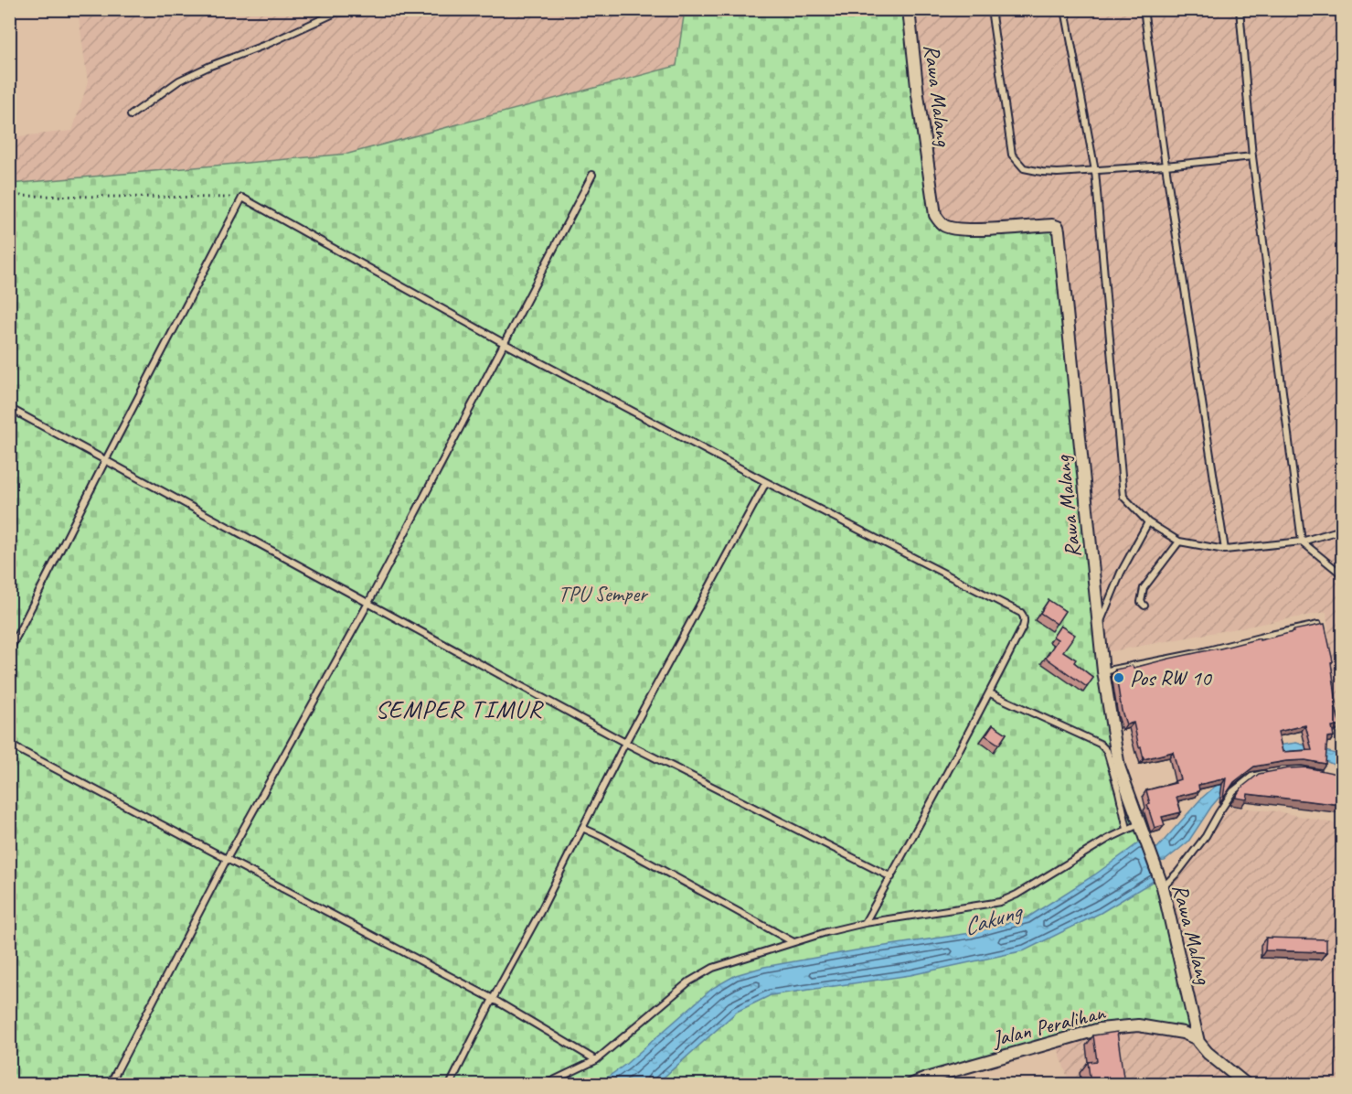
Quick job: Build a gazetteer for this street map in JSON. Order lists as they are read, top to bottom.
{
  "streets": {
    "street": ["Rawa Malang", "Jalan Peralihan"]
  },
  "crossings": [
    ["Rawa Malang", "Jalan Peralihan"]
  ],
  "districts": ["SEMPER TIMUR"],
  "water": ["Cakung"],
  "parks": ["TPU Semper"],
  "places": ["Pos RW 10"]
}
